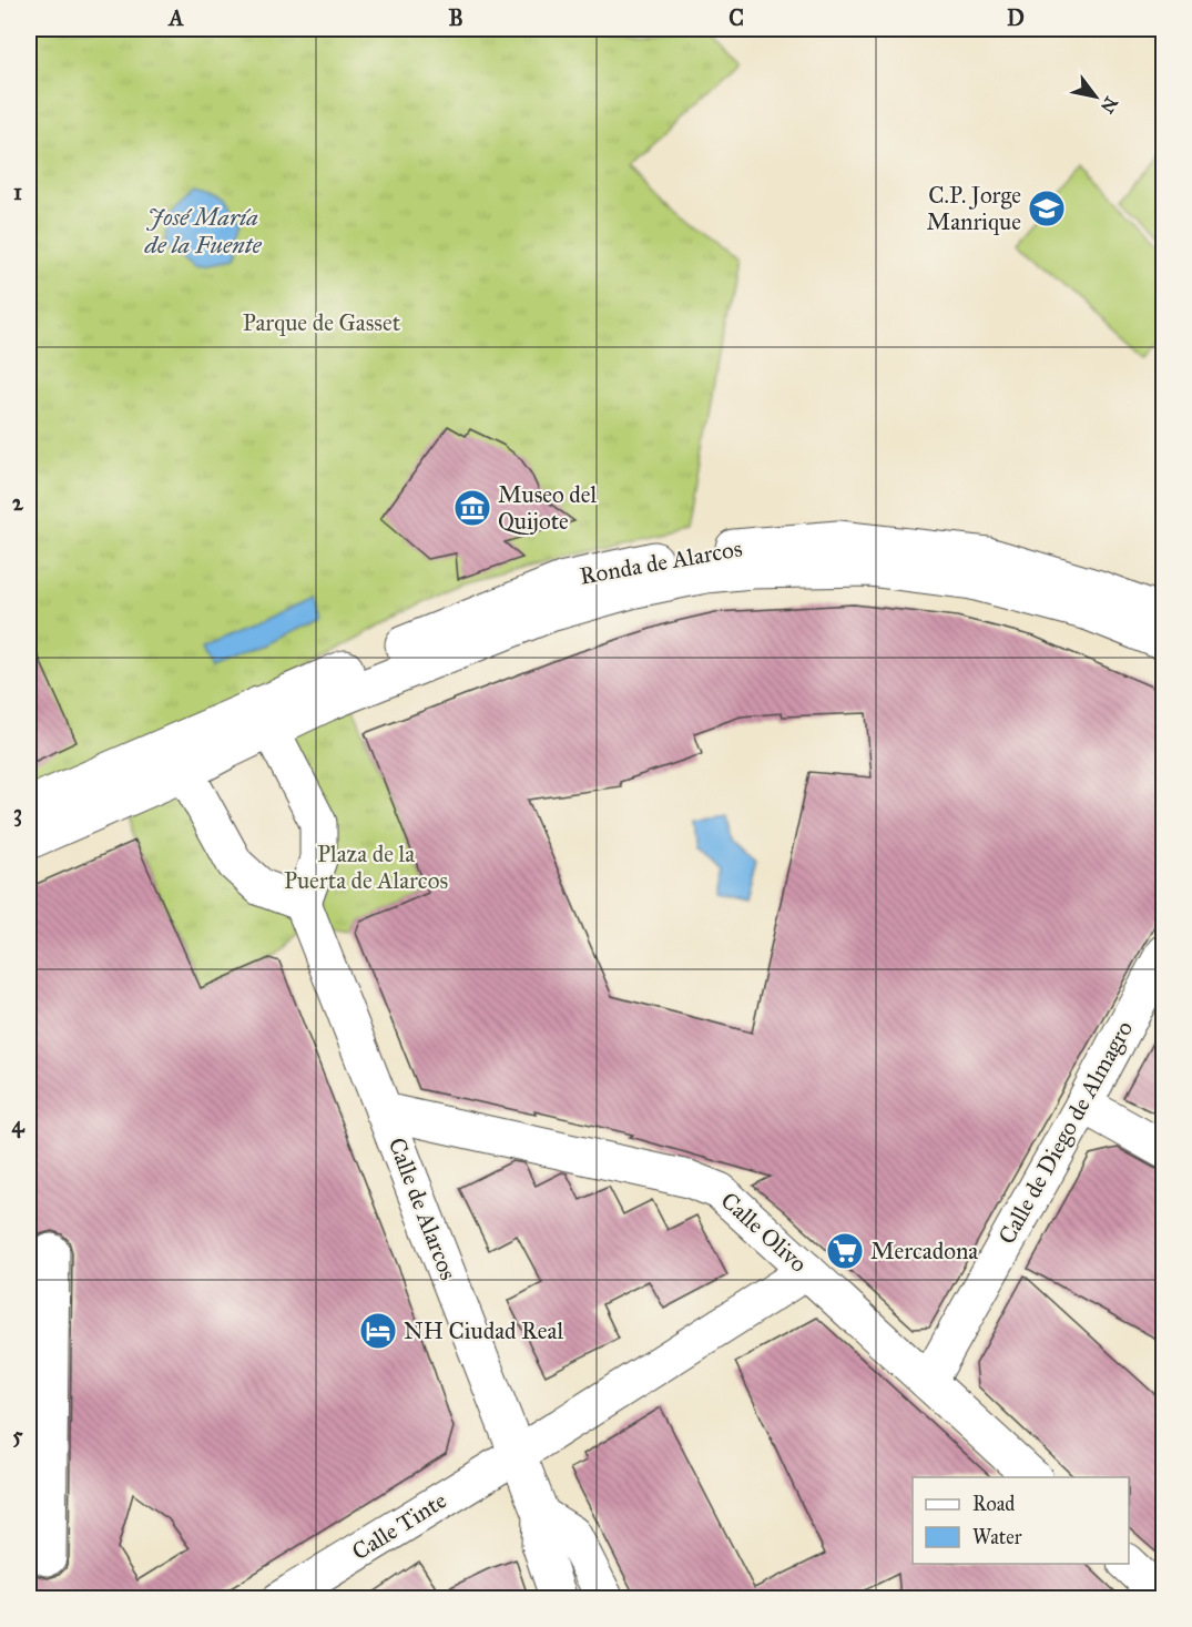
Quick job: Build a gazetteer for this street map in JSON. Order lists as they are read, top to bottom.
{
  "streets": {
    "main road": [
      "Ronda de Alarcos",
      "Calle de Diego de Almagro",
      "Calle de Alarcos",
      "Calle Olivo",
      "Calle Tinte"
    ]
  },
  "crossings": [
    ["Calle de Diego de Almagro", "Calle Olivo"],
    ["Calle de Alarcos", "Calle Olivo"],
    ["Calle de Alarcos", "Calle Tinte"],
    ["Calle Olivo", "Calle Tinte"]
  ],
  "water": ["José María de la Fuente"],
  "parks": ["Parque de Gasset", "Plaza de la Puerta de Alarcos"],
  "places": {
    "school or university": ["C.P. Jorge Manrique"],
    "museum": ["Museo del Quijote"],
    "supermarket": ["Mercadona"],
    "hotel": ["NH Ciudad Real"]
  },
  "legend": ["Road", "Water"],
  "north": "bottom right",
  "grid": {
    "columns": [
      "A",
      "B",
      "C",
      "D"
    ],
    "rows": [
      "1",
      "2",
      "3",
      "4",
      "5"
    ]
  }
}
